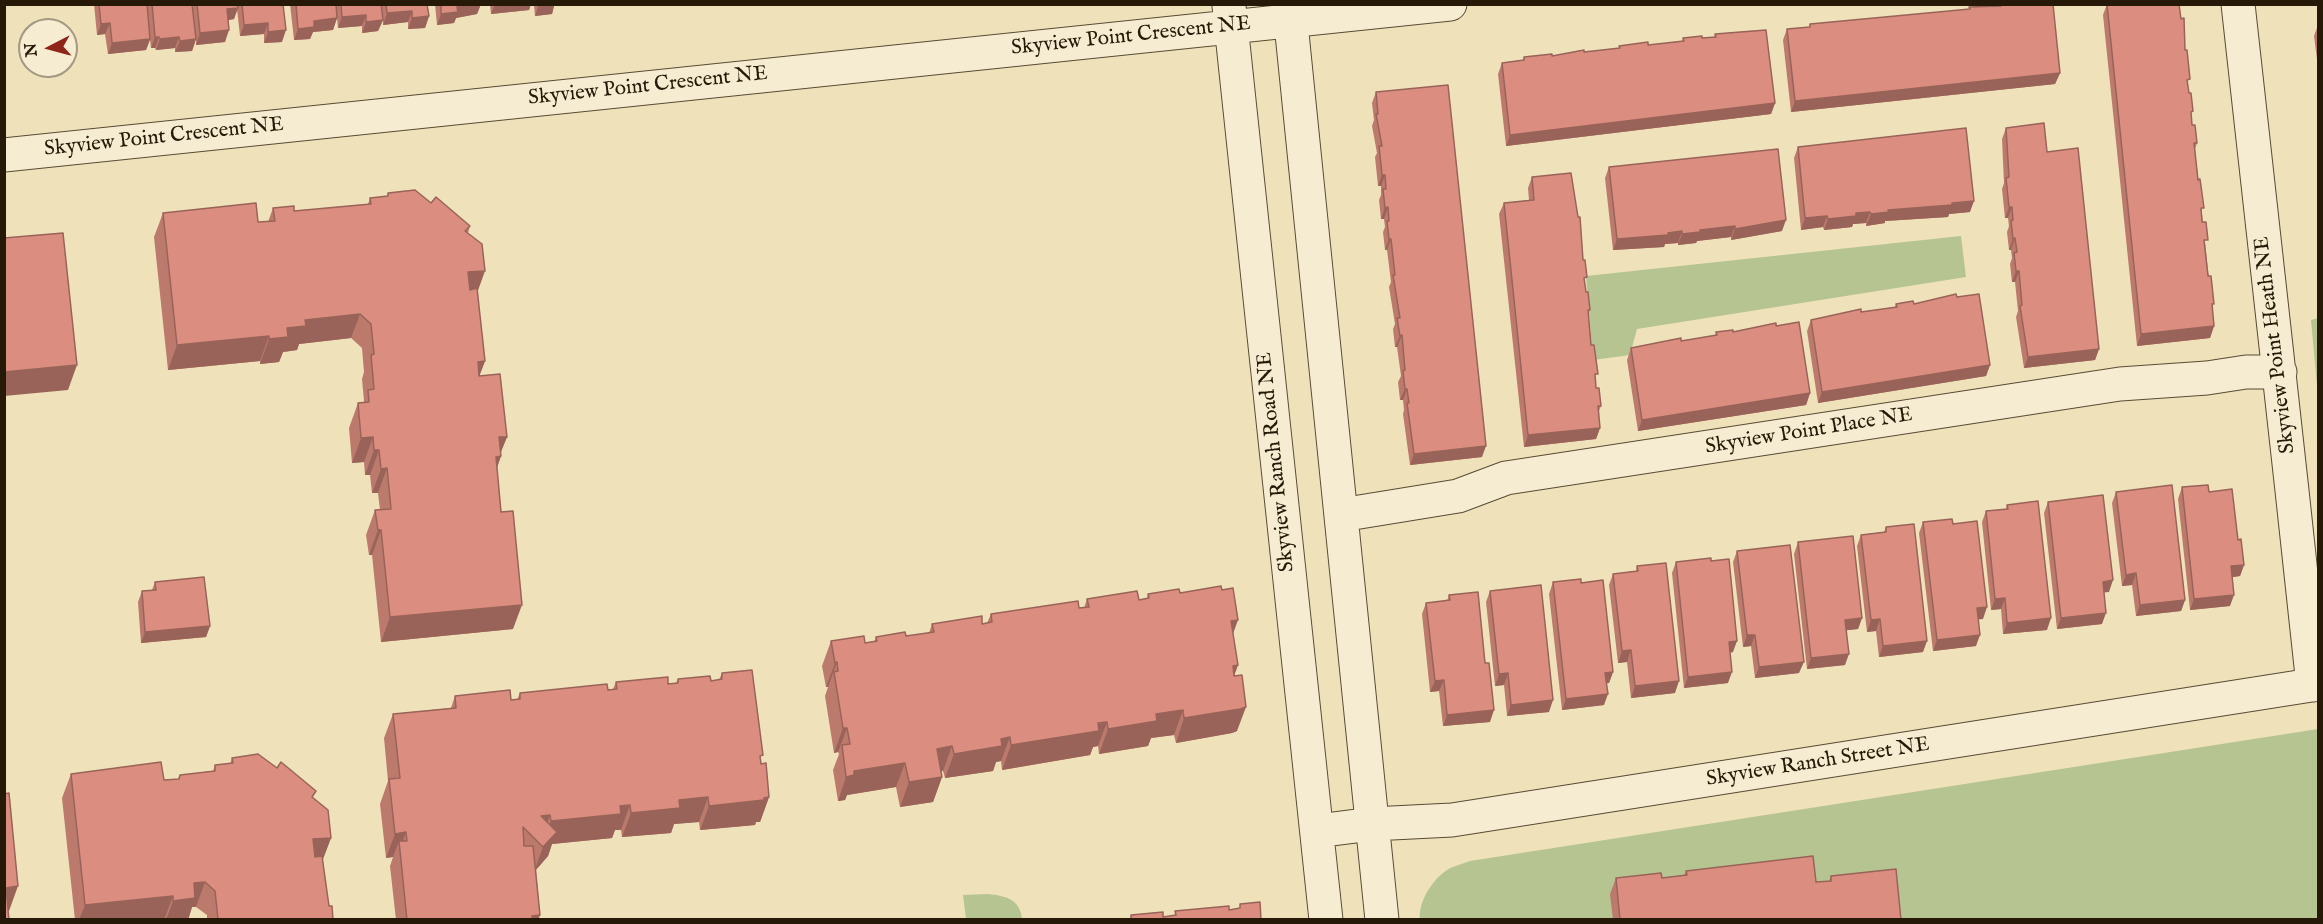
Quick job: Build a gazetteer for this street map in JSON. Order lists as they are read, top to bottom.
{
  "streets": {
    "street": [
      "Skyview Point Crescent NE",
      "Skyview Point Heath NE",
      "Skyview Point Place NE",
      "Skyview Ranch Road NE",
      "Skyview Ranch Street NE"
    ]
  },
  "crossings": [
    ["Skyview Point Crescent NE", "Skyview Ranch Road NE"],
    ["Skyview Point Heath NE", "Skyview Point Place NE"],
    ["Skyview Point Heath NE", "Skyview Ranch Street NE"],
    ["Skyview Ranch Road NE", "Skyview Ranch Street NE"]
  ],
  "north": "left"
}
